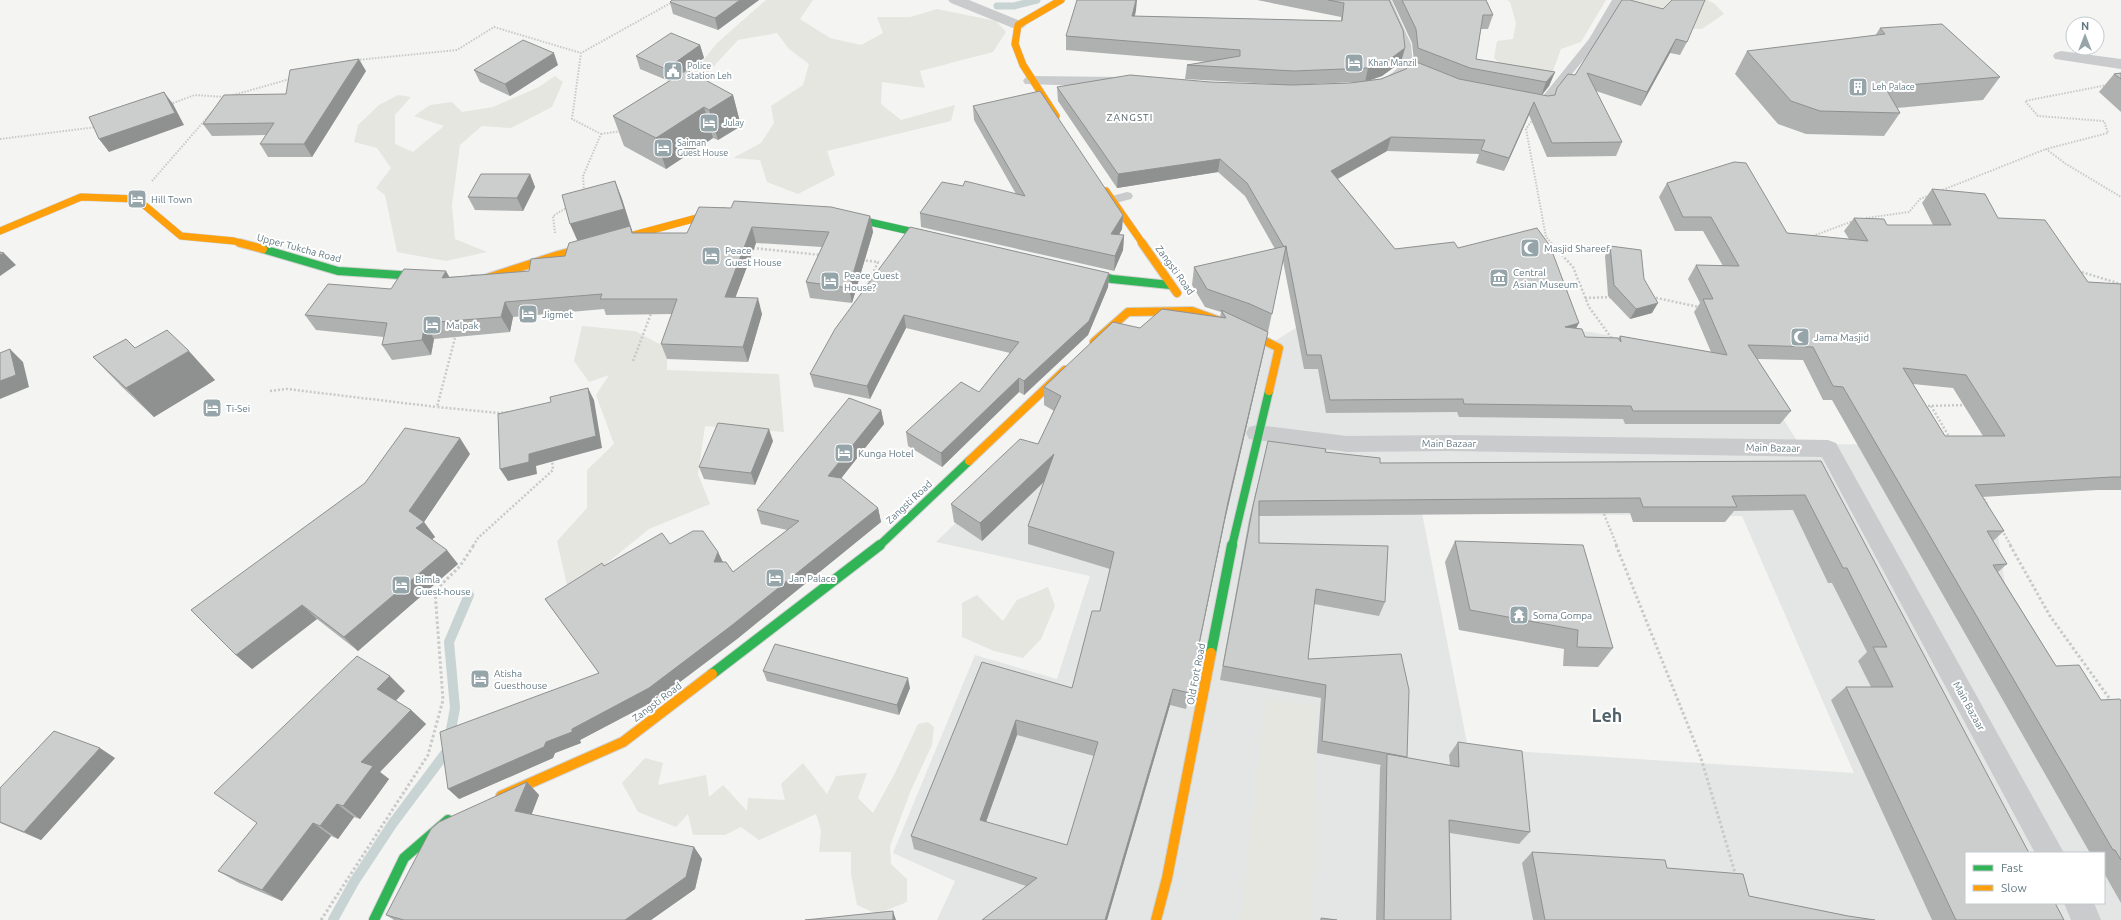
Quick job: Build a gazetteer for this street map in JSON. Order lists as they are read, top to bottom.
{
  "streets": {
    "street": [
      "Upper Tukcha Road",
      "Zangsti Road",
      "Main Bazaar",
      "Old Fort Road"
    ]
  },
  "crossings": [
    ["Zangsti Road", "Old Fort Road"],
    ["Main Bazaar", "Old Fort Road"]
  ],
  "districts": ["ZANGSTI", "Leh"],
  "places": {
    "hotel": [
      "Khan Manzil",
      "Julay",
      "Saiman Guest House",
      "Hill Town",
      "Peace Guest House",
      "Peace Guest House?",
      "Jigmet",
      "Malpak",
      "Ti-Sei",
      "Kunga Hotel",
      "Jan Palace",
      "Bimla Guest-house",
      "Atisha Guesthouse"
    ],
    "public building": ["Police station Leh"],
    "building": ["Leh Palace"],
    "mosque": ["Masjid Shareef", "Jama Masjid"],
    "museum": ["Central Asian Museum"],
    "temple": ["Soma Gompa"]
  },
  "legend": ["Fast", "Slow"],
  "north": "top"
}
